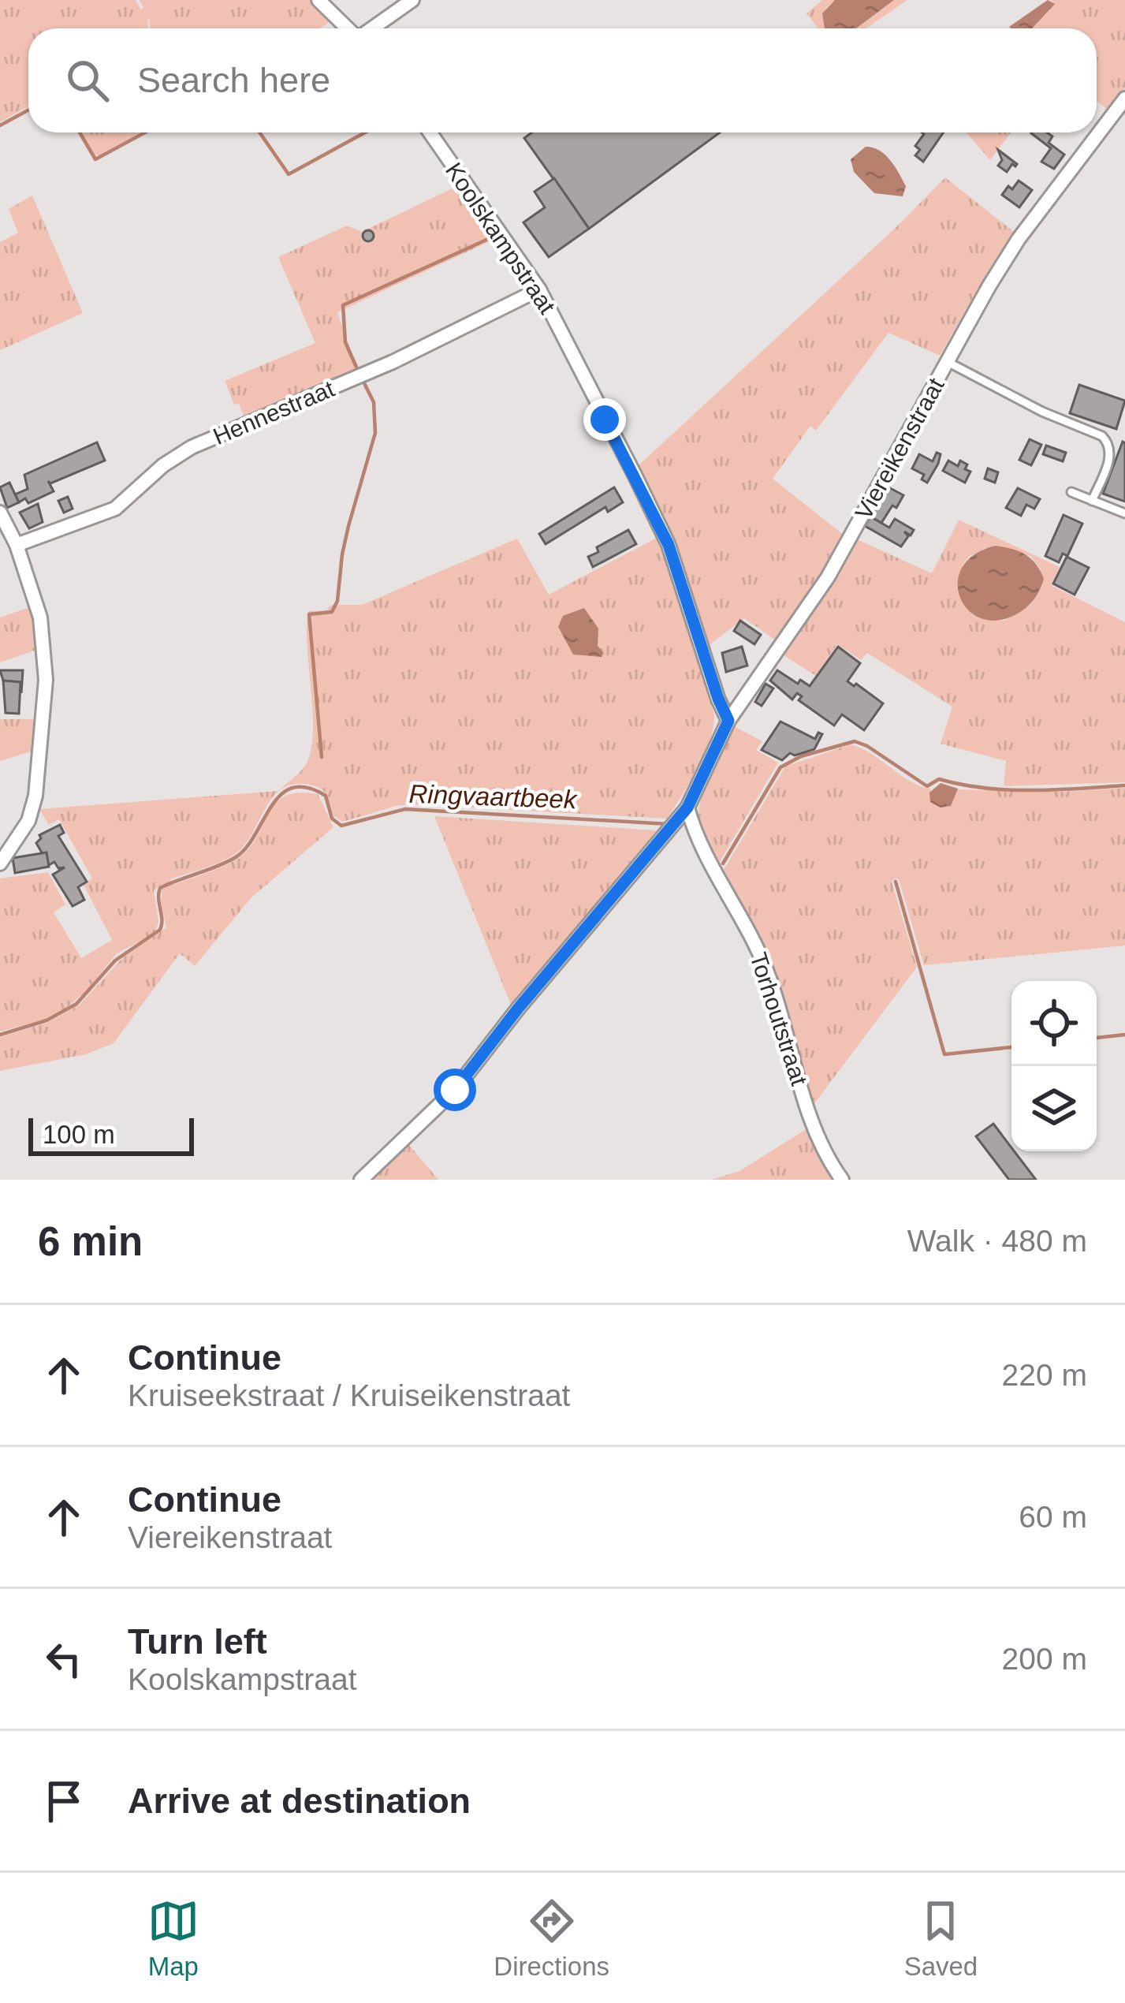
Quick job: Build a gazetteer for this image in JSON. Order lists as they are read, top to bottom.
{
  "streets": {
    "street": [
      "Koolskampstraat",
      "Hennestraat",
      "Viereikenstraat",
      "Torhoutstraat"
    ]
  },
  "crossings": [
    ["Koolskampstraat", "Hennestraat"],
    ["Koolskampstraat", "Viereikenstraat"],
    ["Viereikenstraat", "Torhoutstraat"]
  ],
  "water": ["Ringvaartbeek"],
  "scale_bar": "100 m",
  "page": {
    "search": "Search here",
    "scale": "100 m",
    "heading": ["6 min", "Walk · 480 m"],
    "list": [
      ["Continue", "Kruiseekstraat / Kruiseikenstraat", "220 m"],
      ["Continue", "Viereikenstraat", "60 m"],
      ["Turn left", "Koolskampstraat", "200 m"],
      "Arrive at destination"
    ],
    "nav": ["Map", "Directions", "Saved"]
  }
}
